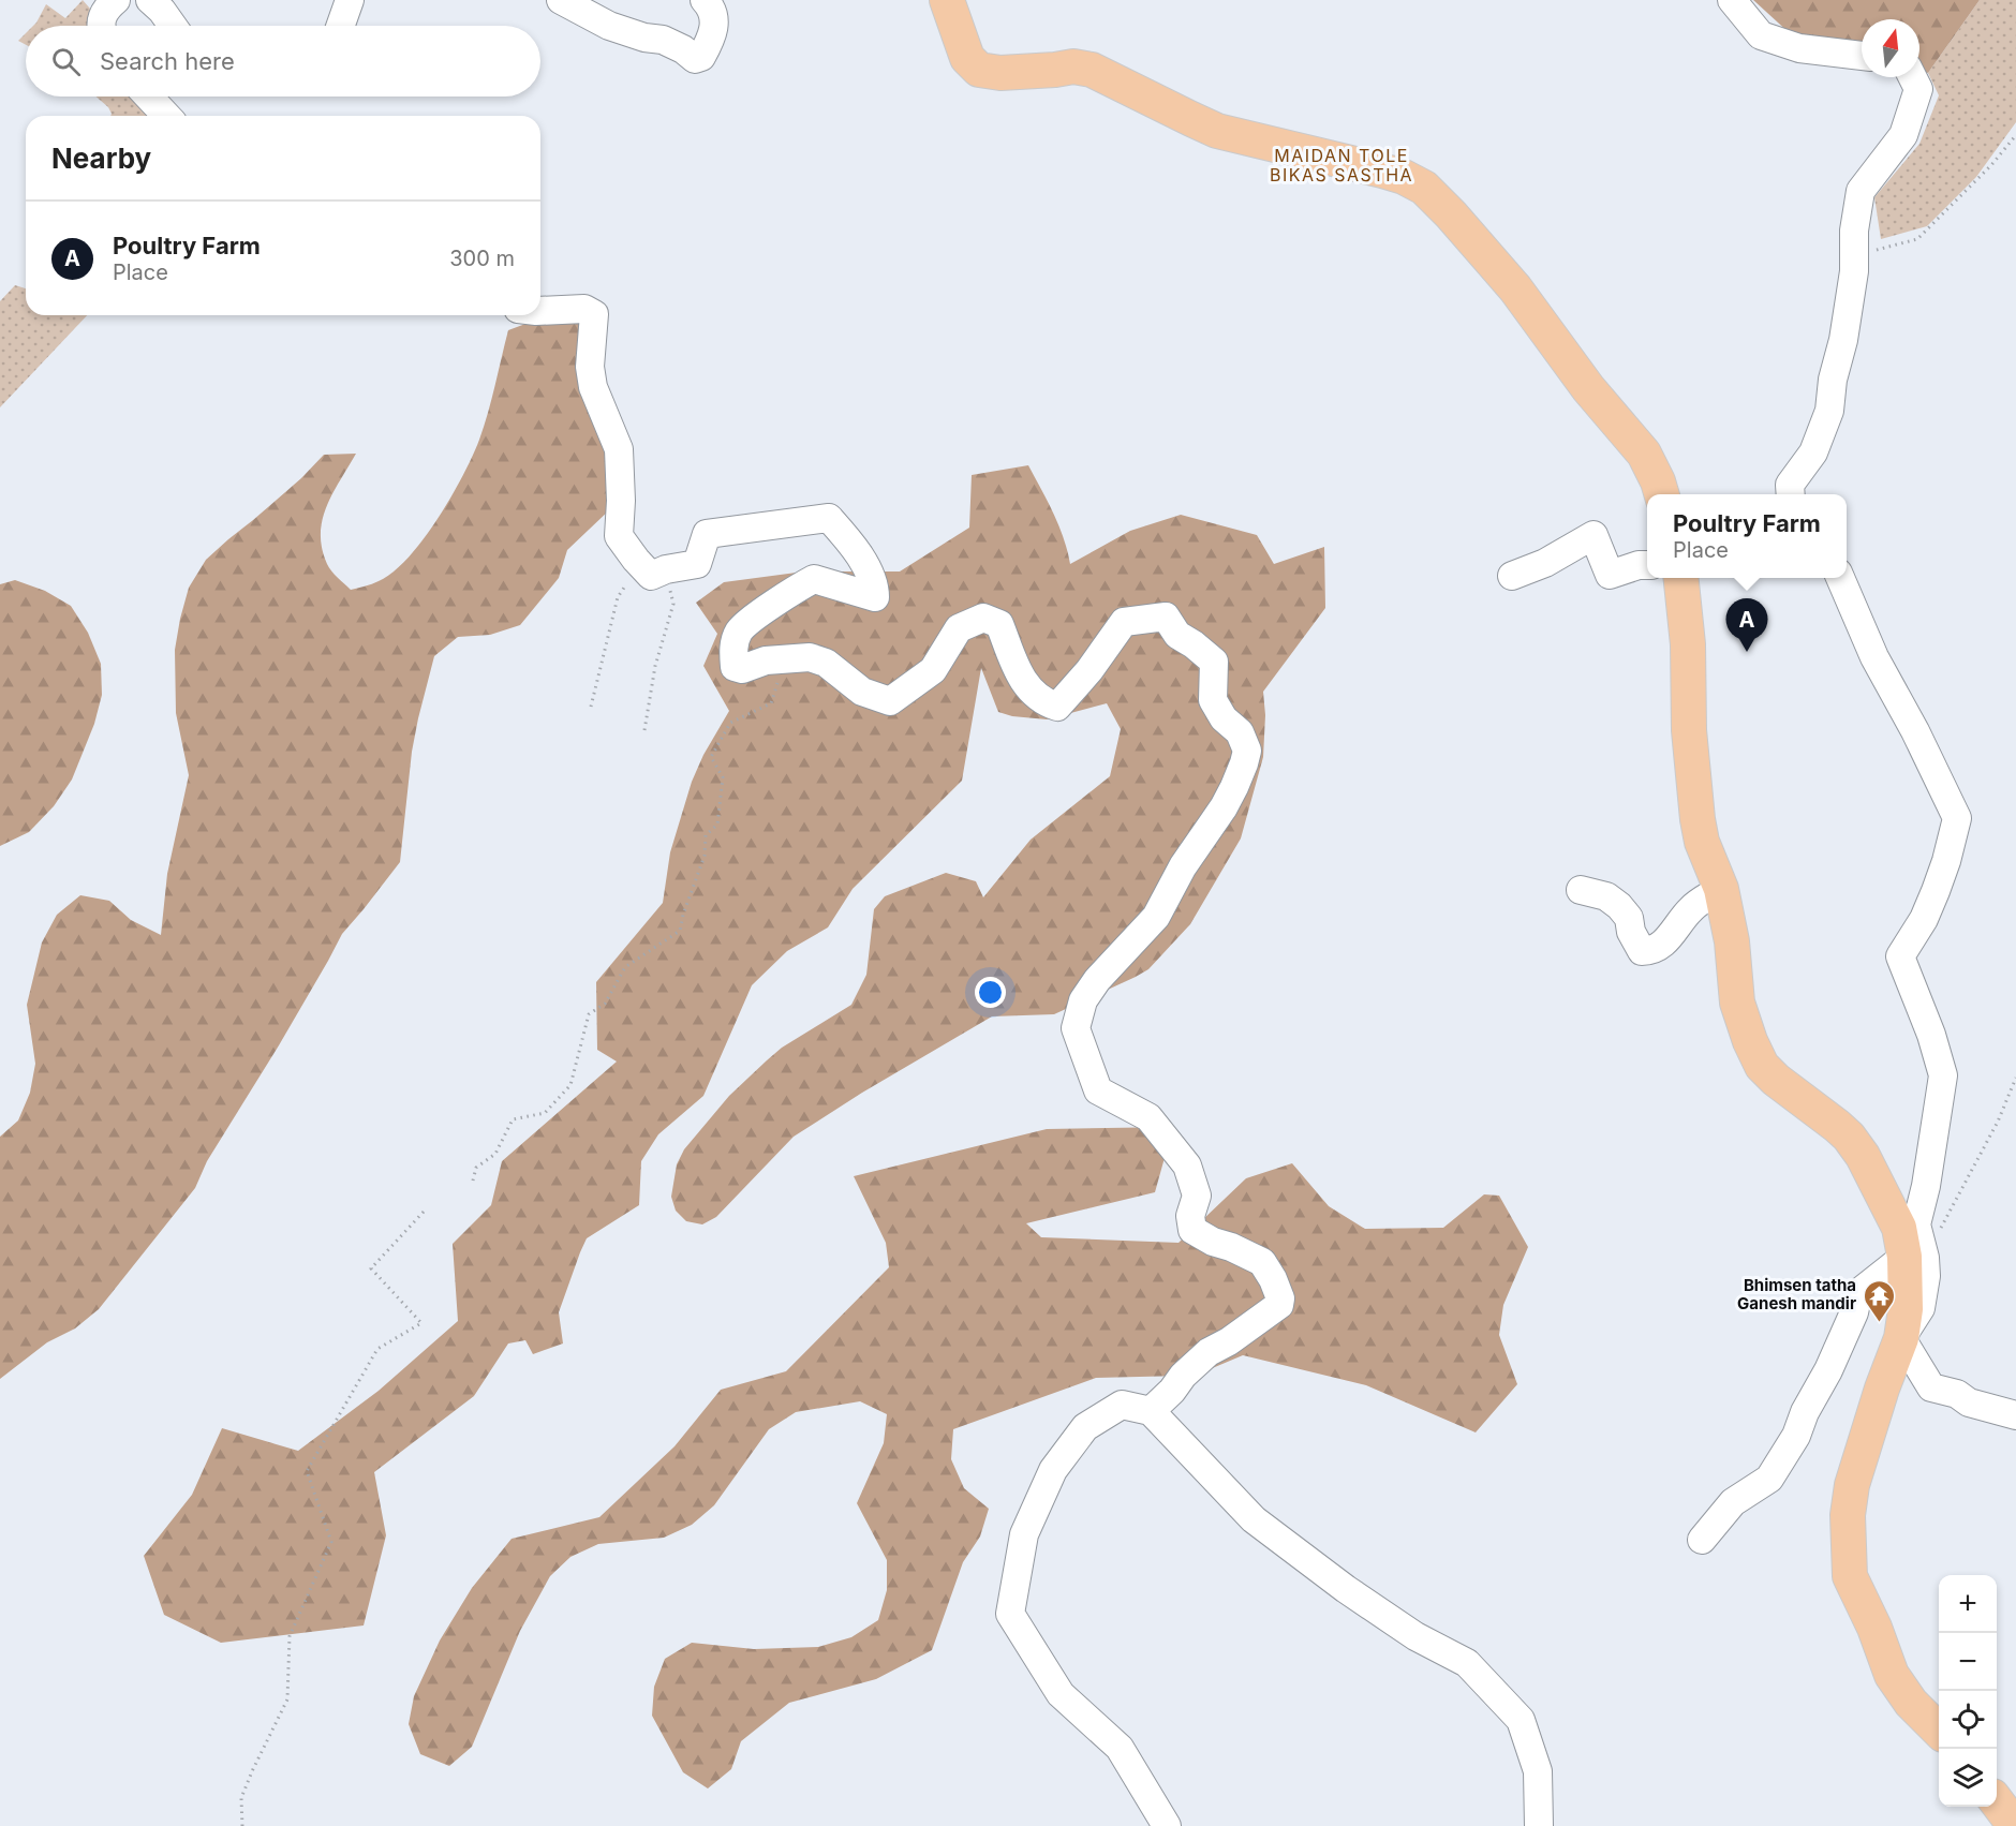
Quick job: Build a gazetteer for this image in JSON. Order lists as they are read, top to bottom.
{
  "districts": ["MAIDAN TOLE BIKAS SASTHA"],
  "places": {
    "temple": ["Bhimsen tatha Ganesh mandir"]
  },
  "north": "top",
  "page": {
    "search": "Search here",
    "heading": "Nearby",
    "list": [
      {
        "mark": "A",
        "name": "Poultry Farm",
        "note": "Place",
        "value": "300 m"
      }
    ],
    "popup": ["Poultry Farm", "Place"],
    "pins": "A",
    "map_buttons": ["+", "−"]
  }
}
